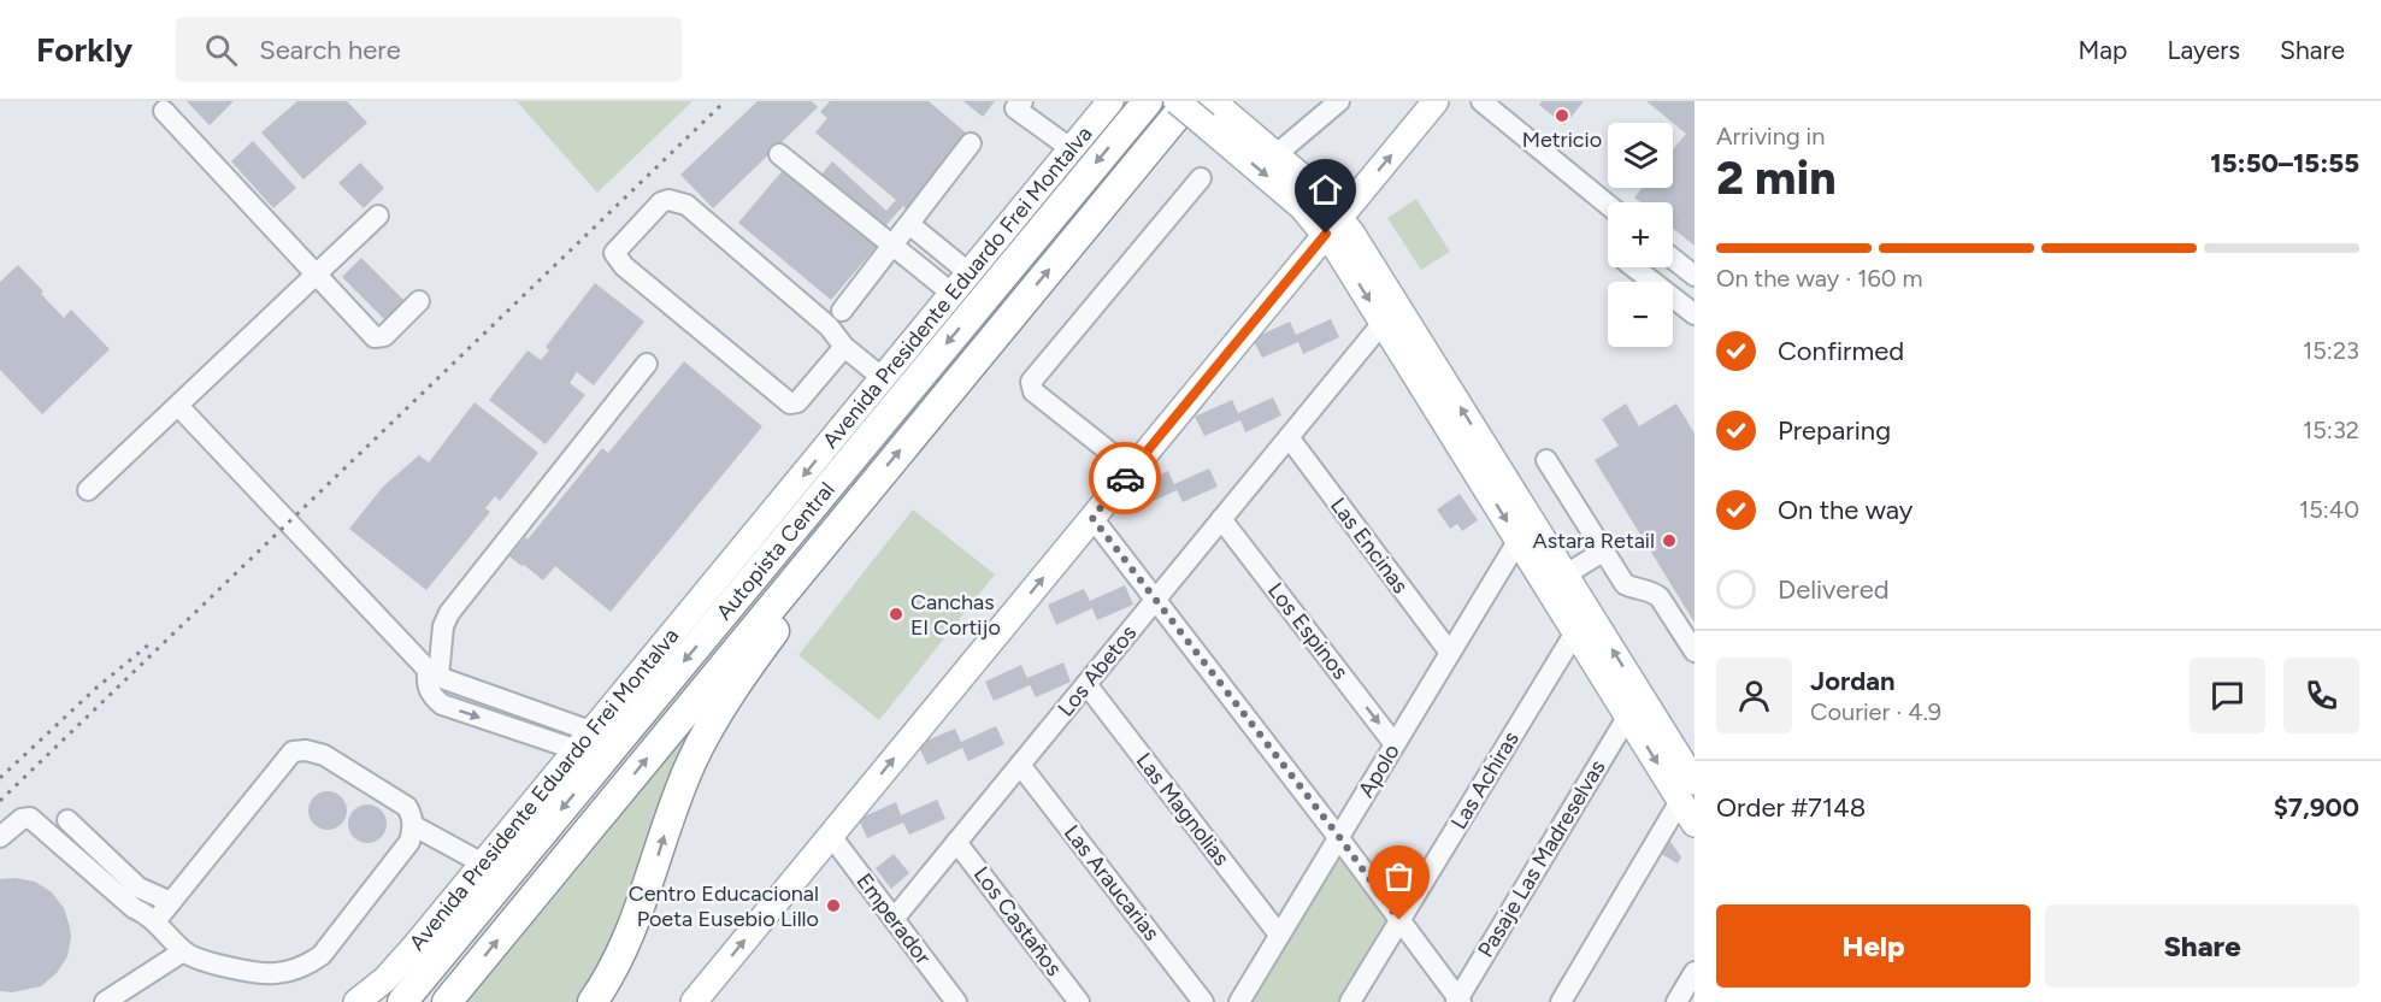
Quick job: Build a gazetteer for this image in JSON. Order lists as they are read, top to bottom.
{
  "streets": {
    "highway": ["Autopista Central"],
    "main road": ["Avenida Presidente Eduardo Frei Montalva"],
    "street": [
      "Las Encinas",
      "Los Espinos",
      "Los Abetos",
      "Apolo",
      "Las Achiras",
      "Las Magnolias",
      "Pasaje Las Madreselvas",
      "Las Araucarias",
      "Emperador",
      "Los Castaños"
    ]
  },
  "crossings": [
    ["Las Encinas", "Los Abetos"],
    ["Las Encinas", "Apolo"],
    ["Los Espinos", "Los Abetos"],
    ["Los Espinos", "Apolo"],
    ["Los Abetos", "Las Magnolias"],
    ["Los Abetos", "Las Araucarias"],
    ["Los Abetos", "Emperador"],
    ["Los Abetos", "Los Castaños"],
    ["Apolo", "Las Magnolias"]
  ],
  "one_way": ["Avenida Presidente Eduardo Frei Montalva"],
  "places": [
    "Metricio",
    "Astara Retail",
    "Canchas El Cortijo",
    "Centro Educacional Poeta Eusebio Lillo"
  ],
  "page": {
    "header": "Forkly",
    "search": "Search here",
    "nav": ["Map", "Layers", "Share"],
    "heading": ["2 min", "Arriving in", "15:50–15:55"],
    "panel": [
      "Jordan",
      "Courier · 4.9",
      "Order #7148",
      "$7,900"
    ],
    "map_buttons": ["+", "−"],
    "bar": "On the way · 160 m",
    "list": [
      ["Confirmed", "15:23"],
      ["Preparing", "15:32"],
      ["On the way", "15:40"],
      "Delivered"
    ],
    "buttons": ["Help", "Share"]
  }
}
